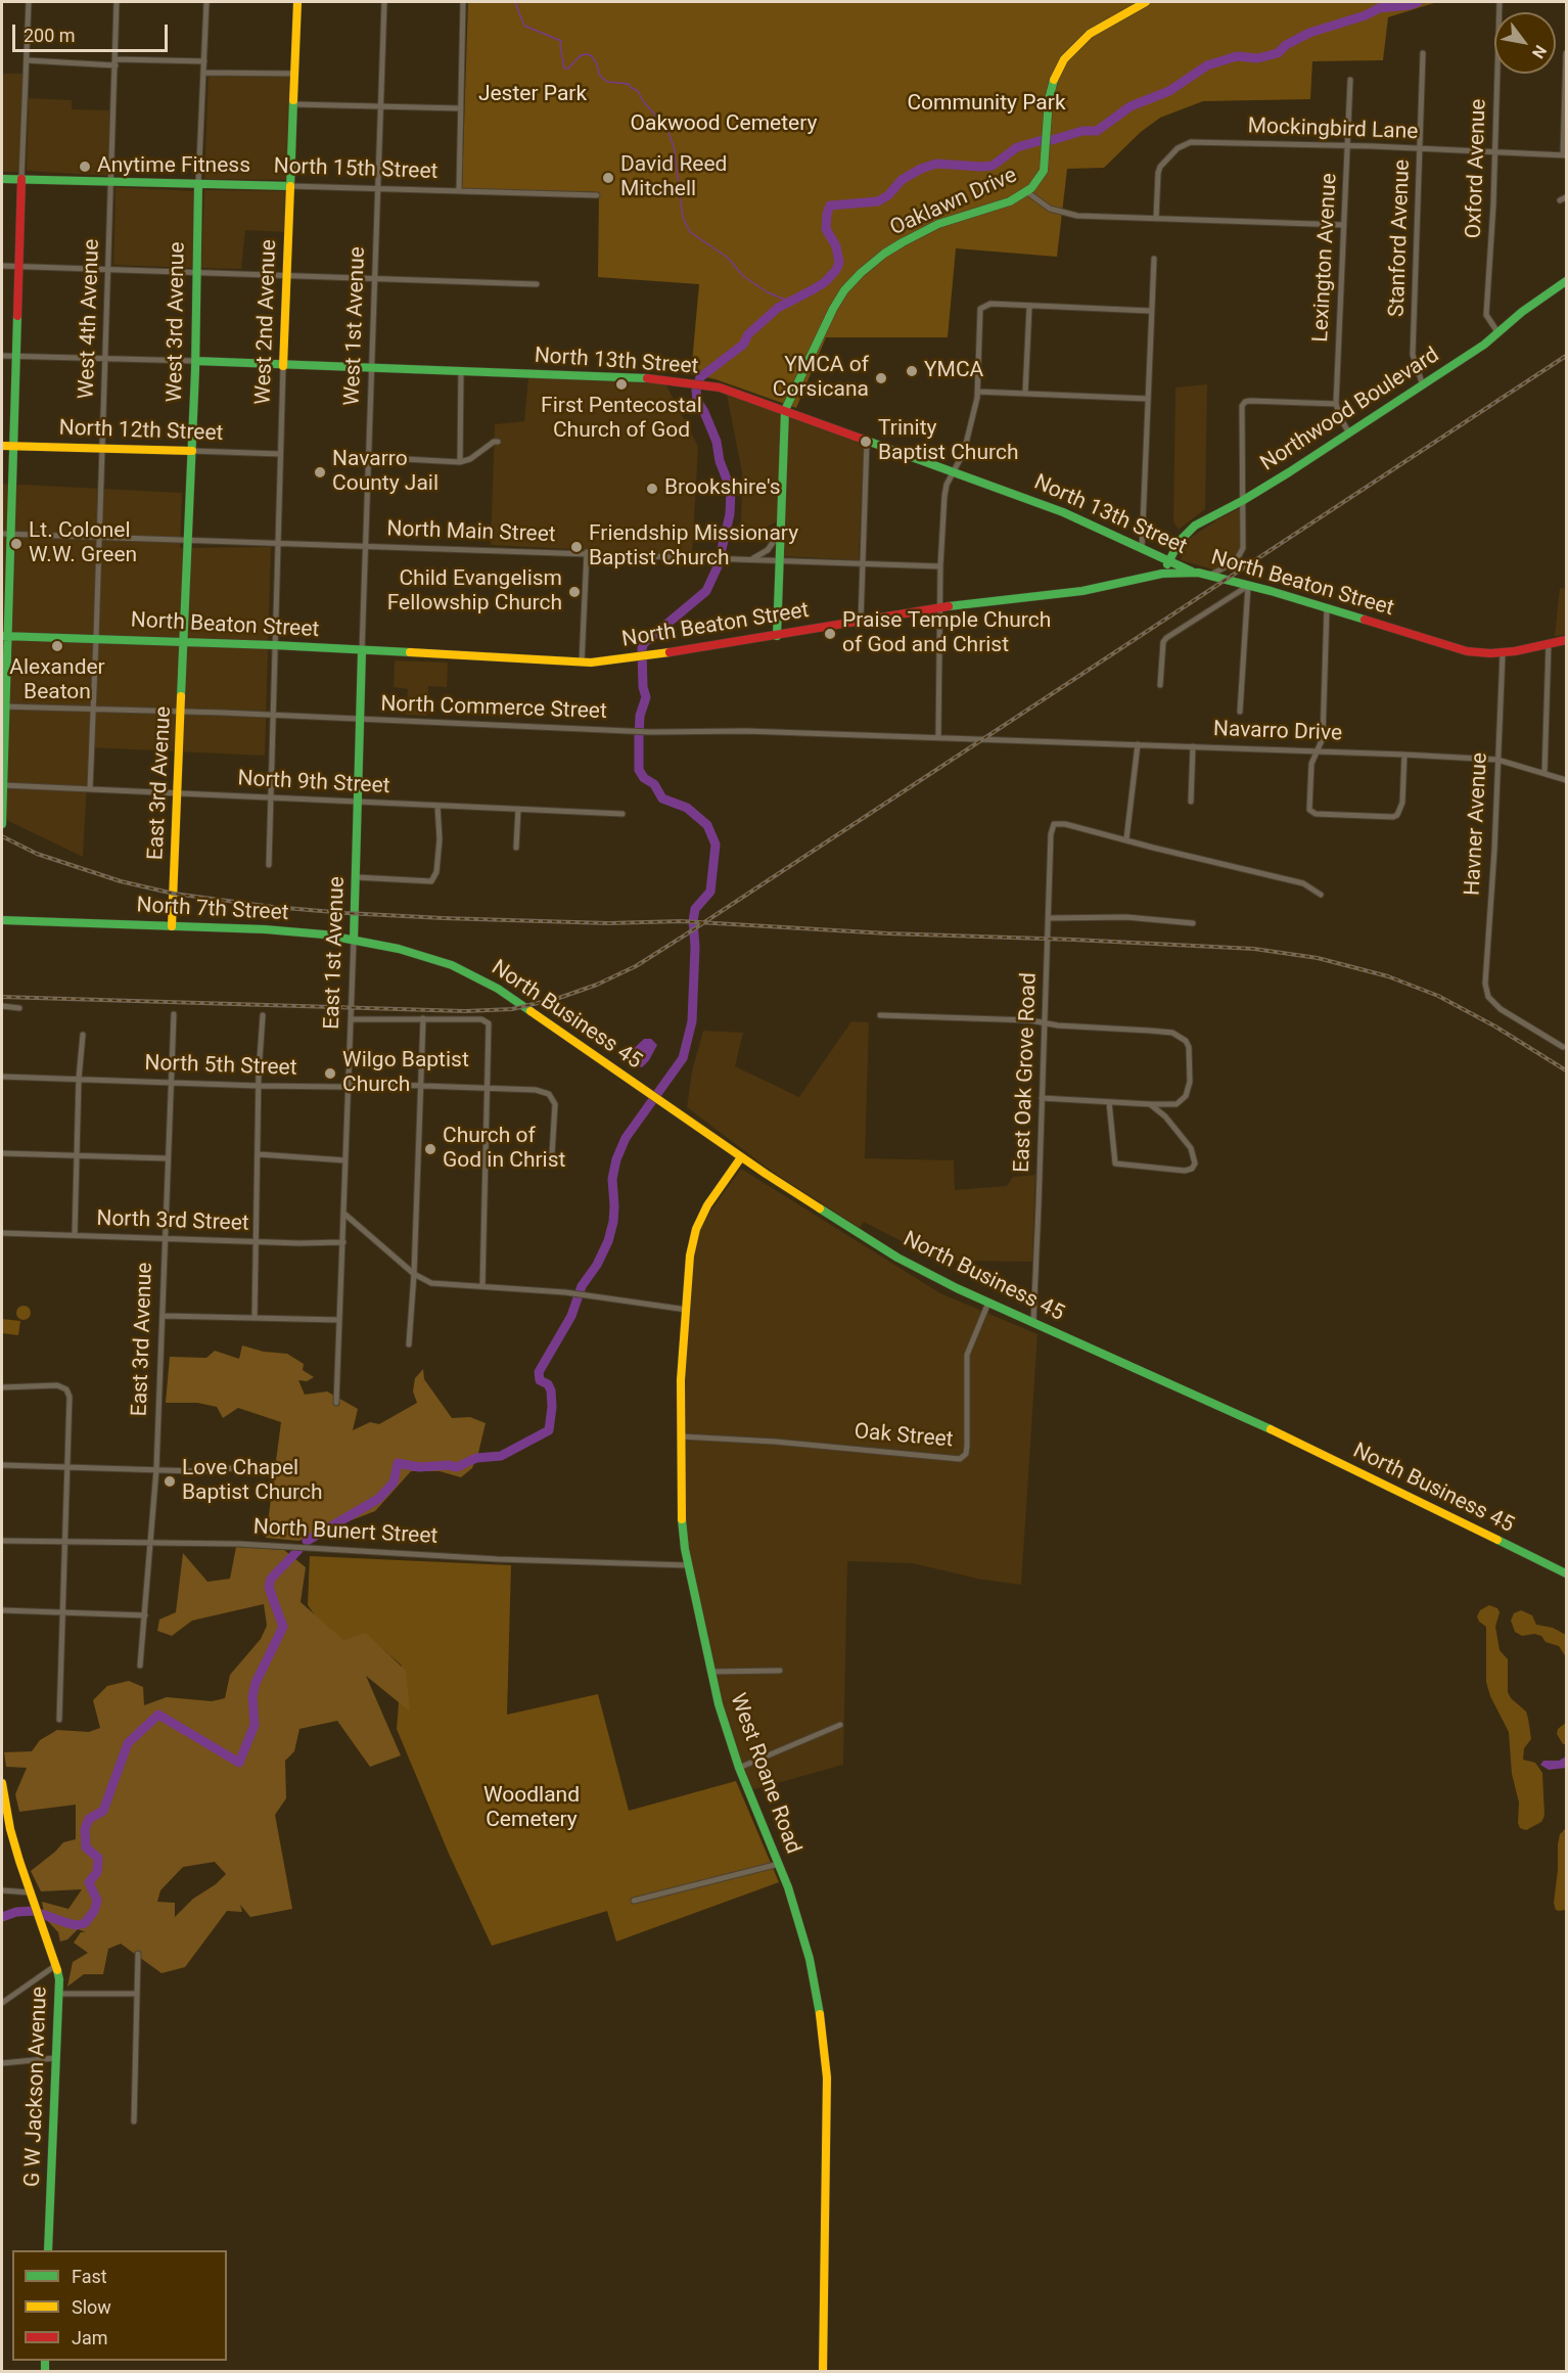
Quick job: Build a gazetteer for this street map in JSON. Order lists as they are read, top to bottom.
{
  "streets": {
    "street": [
      "Mockingbird Lane",
      "Oxford Avenue",
      "North 15th Street",
      "Oaklawn Drive",
      "Stanford Avenue",
      "Lexington Avenue",
      "West 4th Avenue",
      "West 3rd Avenue",
      "West 2nd Avenue",
      "West 1st Avenue",
      "North 13th Street",
      "Northwood Boulevard",
      "North 12th Street",
      "North Main Street",
      "North Beaton Street",
      "North Commerce Street",
      "Navarro Drive",
      "East 3rd Avenue",
      "North 9th Street",
      "Havner Avenue",
      "North 7th Street",
      "East 1st Avenue",
      "North Business 45",
      "North 5th Street",
      "East Oak Grove Road",
      "North 3rd Street",
      "Oak Street",
      "North Bunert Street",
      "West Roane Road",
      "G W Jackson Avenue"
    ]
  },
  "crossings": [
    ["Mockingbird Lane", "Oxford Avenue"],
    ["Mockingbird Lane", "Stanford Avenue"],
    ["Mockingbird Lane", "Lexington Avenue"],
    ["Oxford Avenue", "Northwood Boulevard"],
    ["North 15th Street", "West 4th Avenue"],
    ["North 15th Street", "West 3rd Avenue"],
    ["North 15th Street", "West 2nd Avenue"],
    ["North 15th Street", "West 1st Avenue"],
    ["Oaklawn Drive", "North 13th Street"],
    ["Oaklawn Drive", "North Main Street"],
    ["Oaklawn Drive", "North Beaton Street"],
    ["Stanford Avenue", "Northwood Boulevard"],
    ["Lexington Avenue", "Northwood Boulevard"],
    ["West 4th Avenue", "North 13th Street"],
    ["West 4th Avenue", "North 12th Street"],
    ["West 4th Avenue", "North Main Street"],
    ["West 4th Avenue", "North Beaton Street"],
    ["West 4th Avenue", "North Commerce Street"],
    ["West 4th Avenue", "North 9th Street"],
    ["West 3rd Avenue", "North 13th Street"],
    ["West 3rd Avenue", "North 12th Street"],
    ["West 3rd Avenue", "North Main Street"],
    ["West 3rd Avenue", "North Beaton Street"],
    ["West 3rd Avenue", "East 3rd Avenue"],
    ["West 2nd Avenue", "North 13th Street"],
    ["West 2nd Avenue", "North 12th Street"],
    ["West 2nd Avenue", "North Main Street"],
    ["West 2nd Avenue", "North Beaton Street"],
    ["West 2nd Avenue", "North Commerce Street"],
    ["West 2nd Avenue", "North 9th Street"],
    ["West 1st Avenue", "North 13th Street"],
    ["West 1st Avenue", "North Main Street"],
    ["West 1st Avenue", "North Beaton Street"],
    ["West 1st Avenue", "East 1st Avenue"],
    ["North 13th Street", "Northwood Boulevard"],
    ["North 13th Street", "North Beaton Street"],
    ["Northwood Boulevard", "North Beaton Street"],
    ["North Beaton Street", "East 3rd Avenue"],
    ["North Beaton Street", "Havner Avenue"],
    ["North Beaton Street", "East 1st Avenue"],
    ["North Commerce Street", "Navarro Drive"],
    ["North Commerce Street", "East 3rd Avenue"],
    ["North Commerce Street", "East 1st Avenue"],
    ["Navarro Drive", "Havner Avenue"],
    ["East 3rd Avenue", "North 9th Street"],
    ["East 3rd Avenue", "North 7th Street"],
    ["East 3rd Avenue", "North 5th Street"],
    ["East 3rd Avenue", "North 3rd Street"],
    ["East 3rd Avenue", "North Bunert Street"],
    ["North 9th Street", "East 1st Avenue"],
    ["North 7th Street", "East 1st Avenue"],
    ["North 7th Street", "North Business 45"],
    ["East 1st Avenue", "North 5th Street"],
    ["East 1st Avenue", "North 3rd Street"],
    ["North Business 45", "East Oak Grove Road"],
    ["North Business 45", "Oak Street"],
    ["North Business 45", "West Roane Road"],
    ["Oak Street", "West Roane Road"],
    ["North Bunert Street", "West Roane Road"]
  ],
  "parks": [
    "Jester Park",
    "Community Park",
    "Oakwood Cemetery",
    "Woodland Cemetery"
  ],
  "places": [
    "Anytime Fitness",
    "David Reed Mitchell",
    "YMCA",
    "YMCA of Corsicana",
    "First Pentecostal Church of God",
    "Trinity Baptist Church",
    "Navarro County Jail",
    "Brookshire's",
    "Lt. Colonel W.W. Green",
    "Friendship Missionary Baptist Church",
    "Child Evangelism Fellowship Church",
    "Praise Temple Church of God and Christ",
    "Alexander Beaton",
    "Wilgo Baptist Church",
    "Church of God in Christ",
    "Love Chapel Baptist Church"
  ],
  "legend": ["Fast", "Slow", "Jam"],
  "scale_bar": "200 m",
  "north": "bottom right"
}
